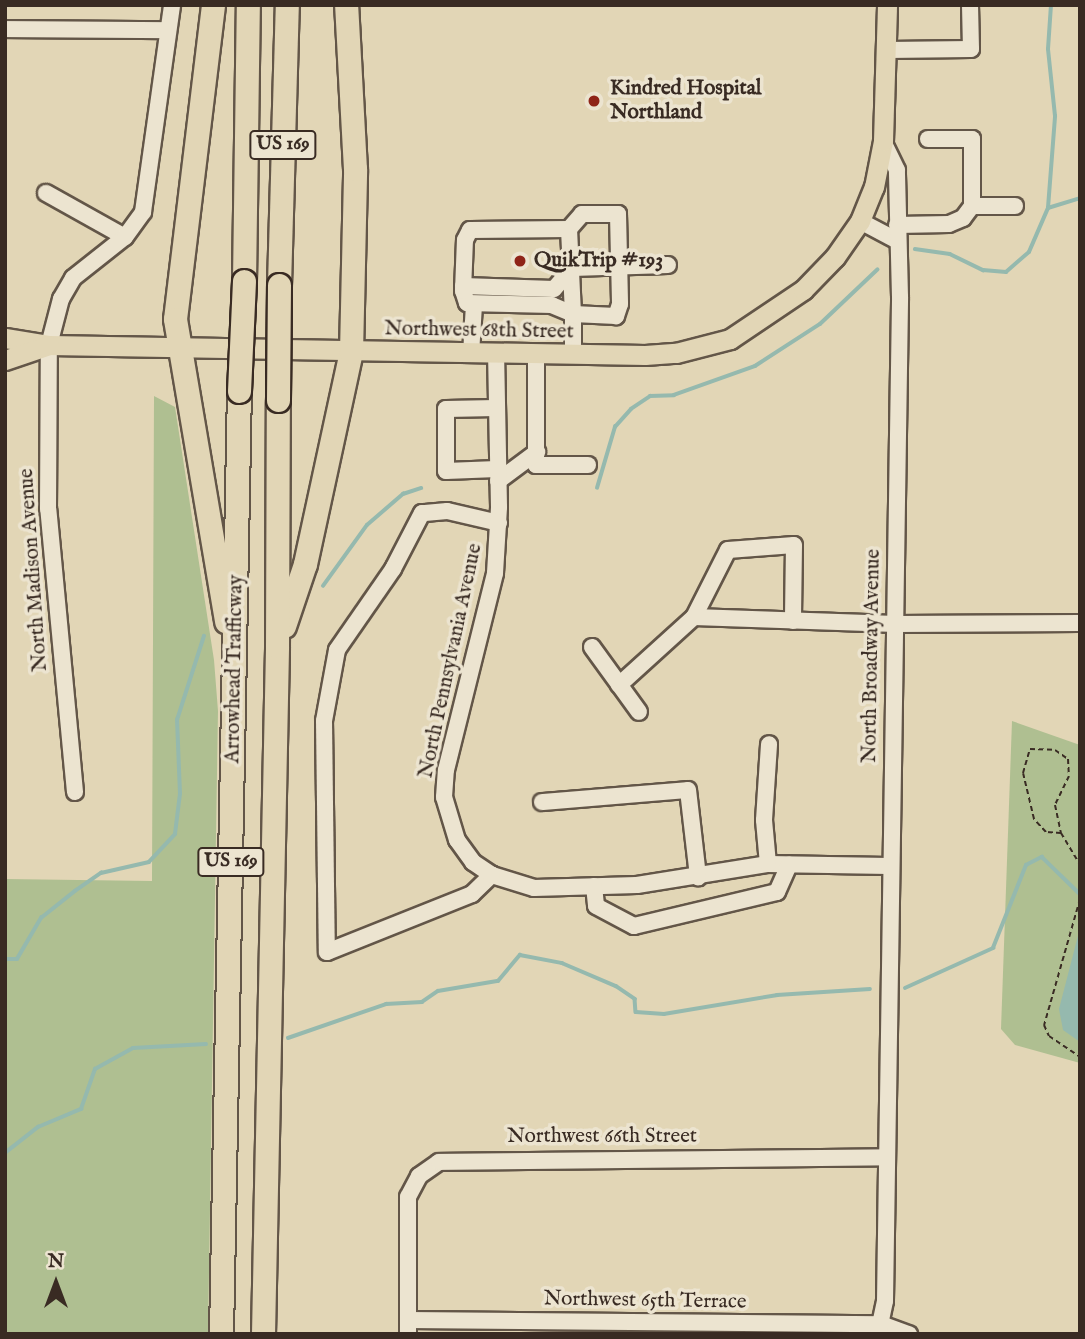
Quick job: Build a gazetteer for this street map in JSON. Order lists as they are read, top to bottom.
{
  "streets": {
    "highway": ["US 169", "Arrowhead Trafficway"],
    "main road": ["Northwest 68th Street"],
    "street": [
      "North Madison Avenue",
      "North Broadway Avenue",
      "North Pennsylvania Avenue",
      "Northwest 66th Street",
      "Northwest 65th Terrace"
    ]
  },
  "crossings": [
    ["Northwest 68th Street", "North Madison Avenue"],
    ["Northwest 68th Street", "North Pennsylvania Avenue"],
    ["North Broadway Avenue", "Northwest 66th Street"],
    ["North Broadway Avenue", "Northwest 65th Terrace"],
    ["Northwest 66th Street", "Northwest 65th Terrace"]
  ],
  "places": ["Kindred Hospital Northland", "QuikTrip #193"],
  "north": "top"
}
